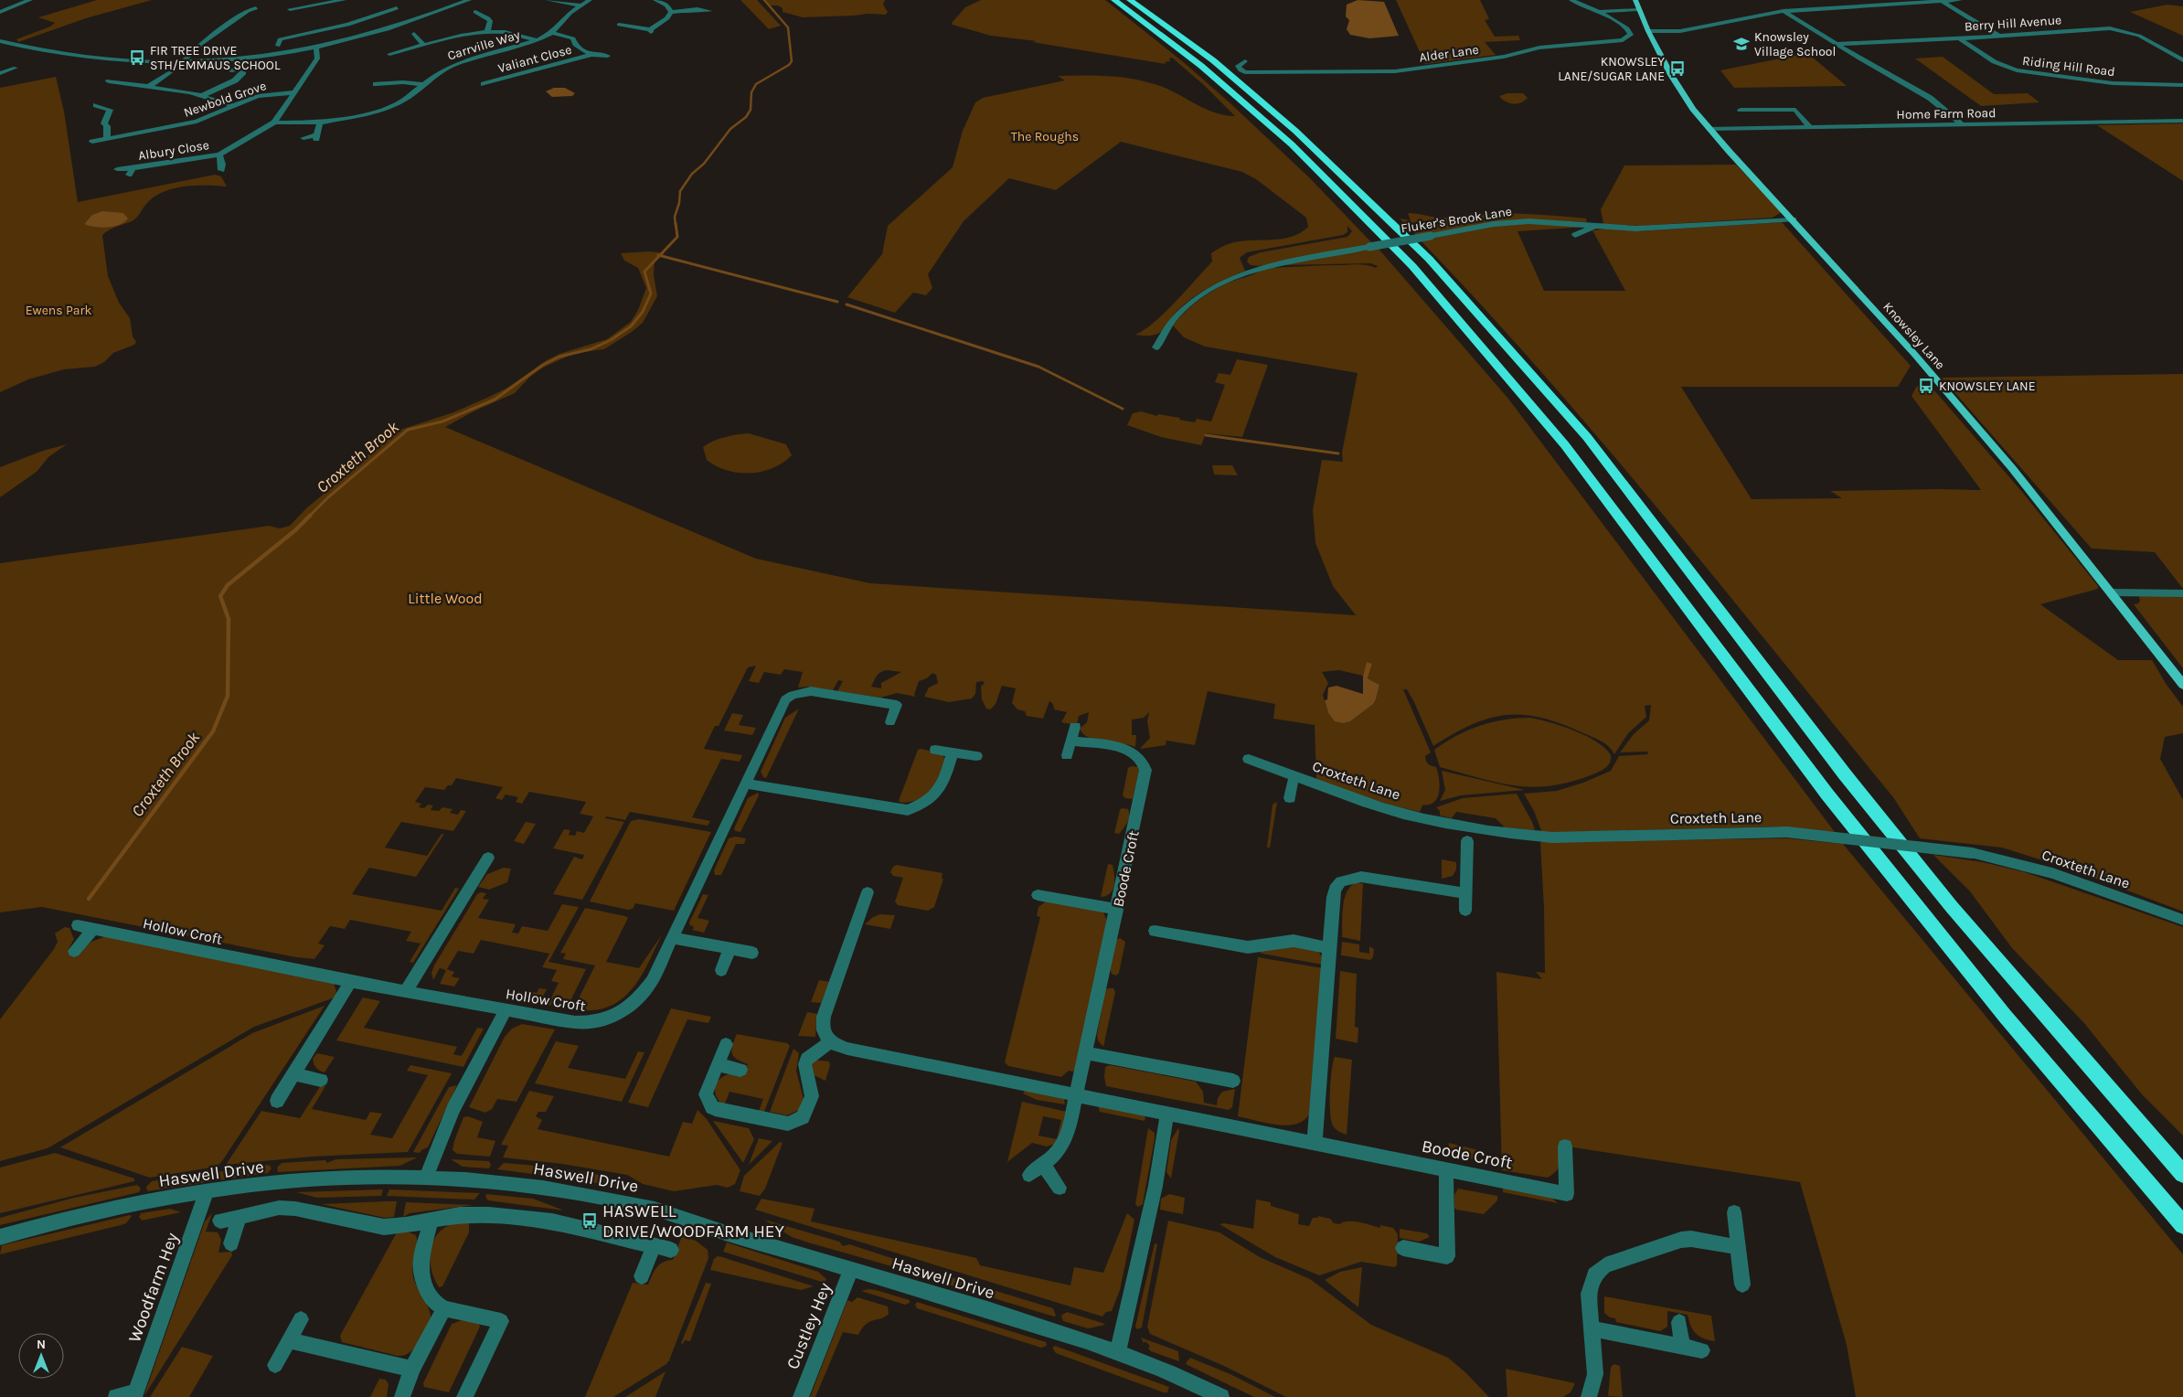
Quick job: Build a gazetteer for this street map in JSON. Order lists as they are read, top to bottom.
{
  "streets": {
    "main road": ["Knowsley Lane"],
    "street": [
      "Berry Hill Avenue",
      "Carrville Way",
      "Alder Lane",
      "Valiant Close",
      "Riding Hill Road",
      "Newbold Grove",
      "Home Farm Road",
      "Albury Close",
      "Fluker's Brook Lane",
      "Croxteth Lane",
      "Boode Croft",
      "Hollow Croft",
      "Haswell Drive",
      "Woodfarm Hey",
      "Custley Hey"
    ]
  },
  "crossings": [
    ["Berry Hill Avenue", "Riding Hill Road"],
    ["Carrville Way", "Valiant Close"],
    ["Home Farm Road", "Knowsley Lane"],
    ["Fluker's Brook Lane", "Knowsley Lane"],
    ["Haswell Drive", "Woodfarm Hey"],
    ["Haswell Drive", "Custley Hey"]
  ],
  "water": ["Croxteth Brook"],
  "parks": ["The Roughs", "Ewens Park", "Little Wood"],
  "places": {
    "school or university": ["Knowsley Village School"],
    "bus stop": [
      "FIR TREE DRIVE STH/EMMAUS SCHOOL",
      "KNOWSLEY LANE/SUGAR LANE",
      "KNOWSLEY LANE",
      "HASWELL DRIVE/WOODFARM HEY"
    ]
  },
  "north": "top"
}
